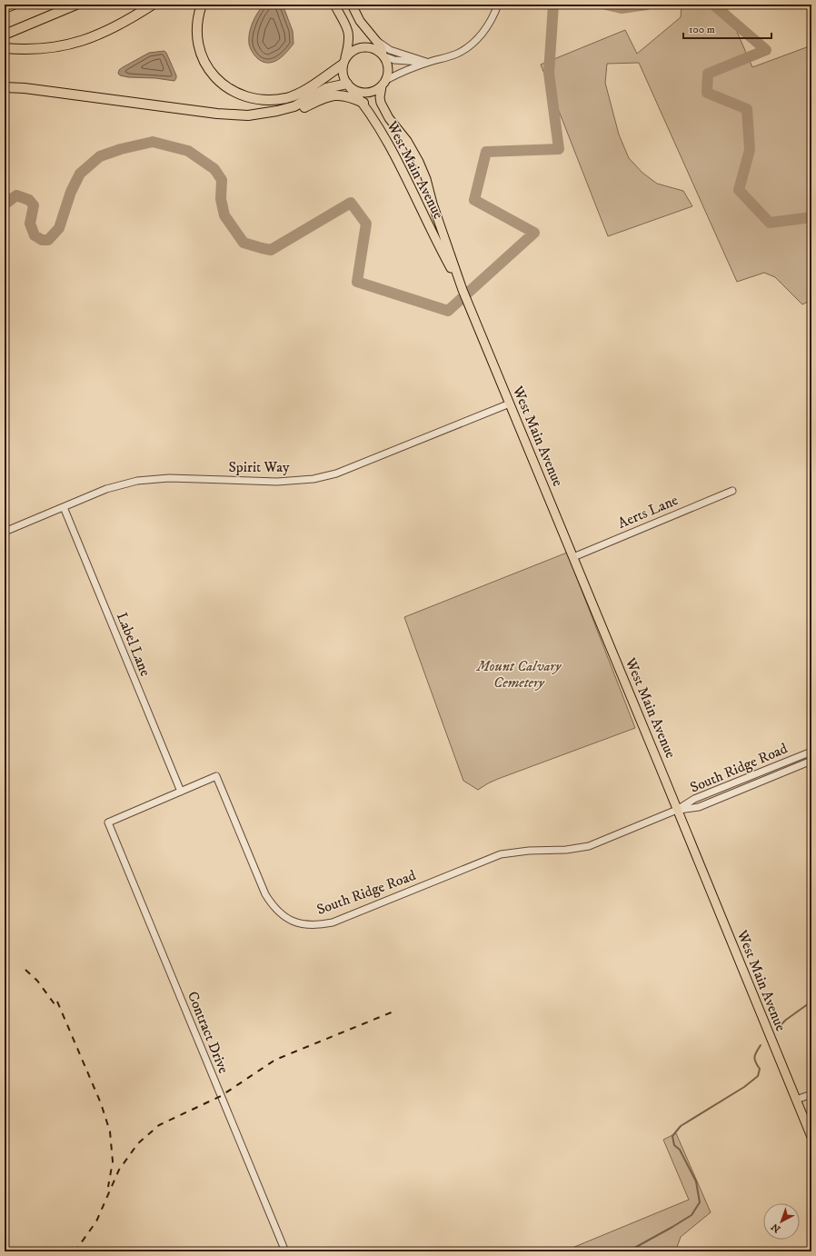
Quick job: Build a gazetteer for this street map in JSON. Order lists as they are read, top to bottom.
{
  "streets": {
    "main road": ["West Main Avenue"],
    "street": [
      "Spirit Way",
      "Aerts Lane",
      "Label Lane",
      "South Ridge Road",
      "Contract Drive"
    ]
  },
  "crossings": [
    ["West Main Avenue", "Spirit Way"],
    ["West Main Avenue", "Aerts Lane"],
    ["West Main Avenue", "South Ridge Road"],
    ["Spirit Way", "Label Lane"],
    ["Label Lane", "South Ridge Road"],
    ["South Ridge Road", "Contract Drive"]
  ],
  "parks": ["Mount Calvary Cemetery"],
  "scale_bar": "100 m",
  "north": "bottom left"
}
